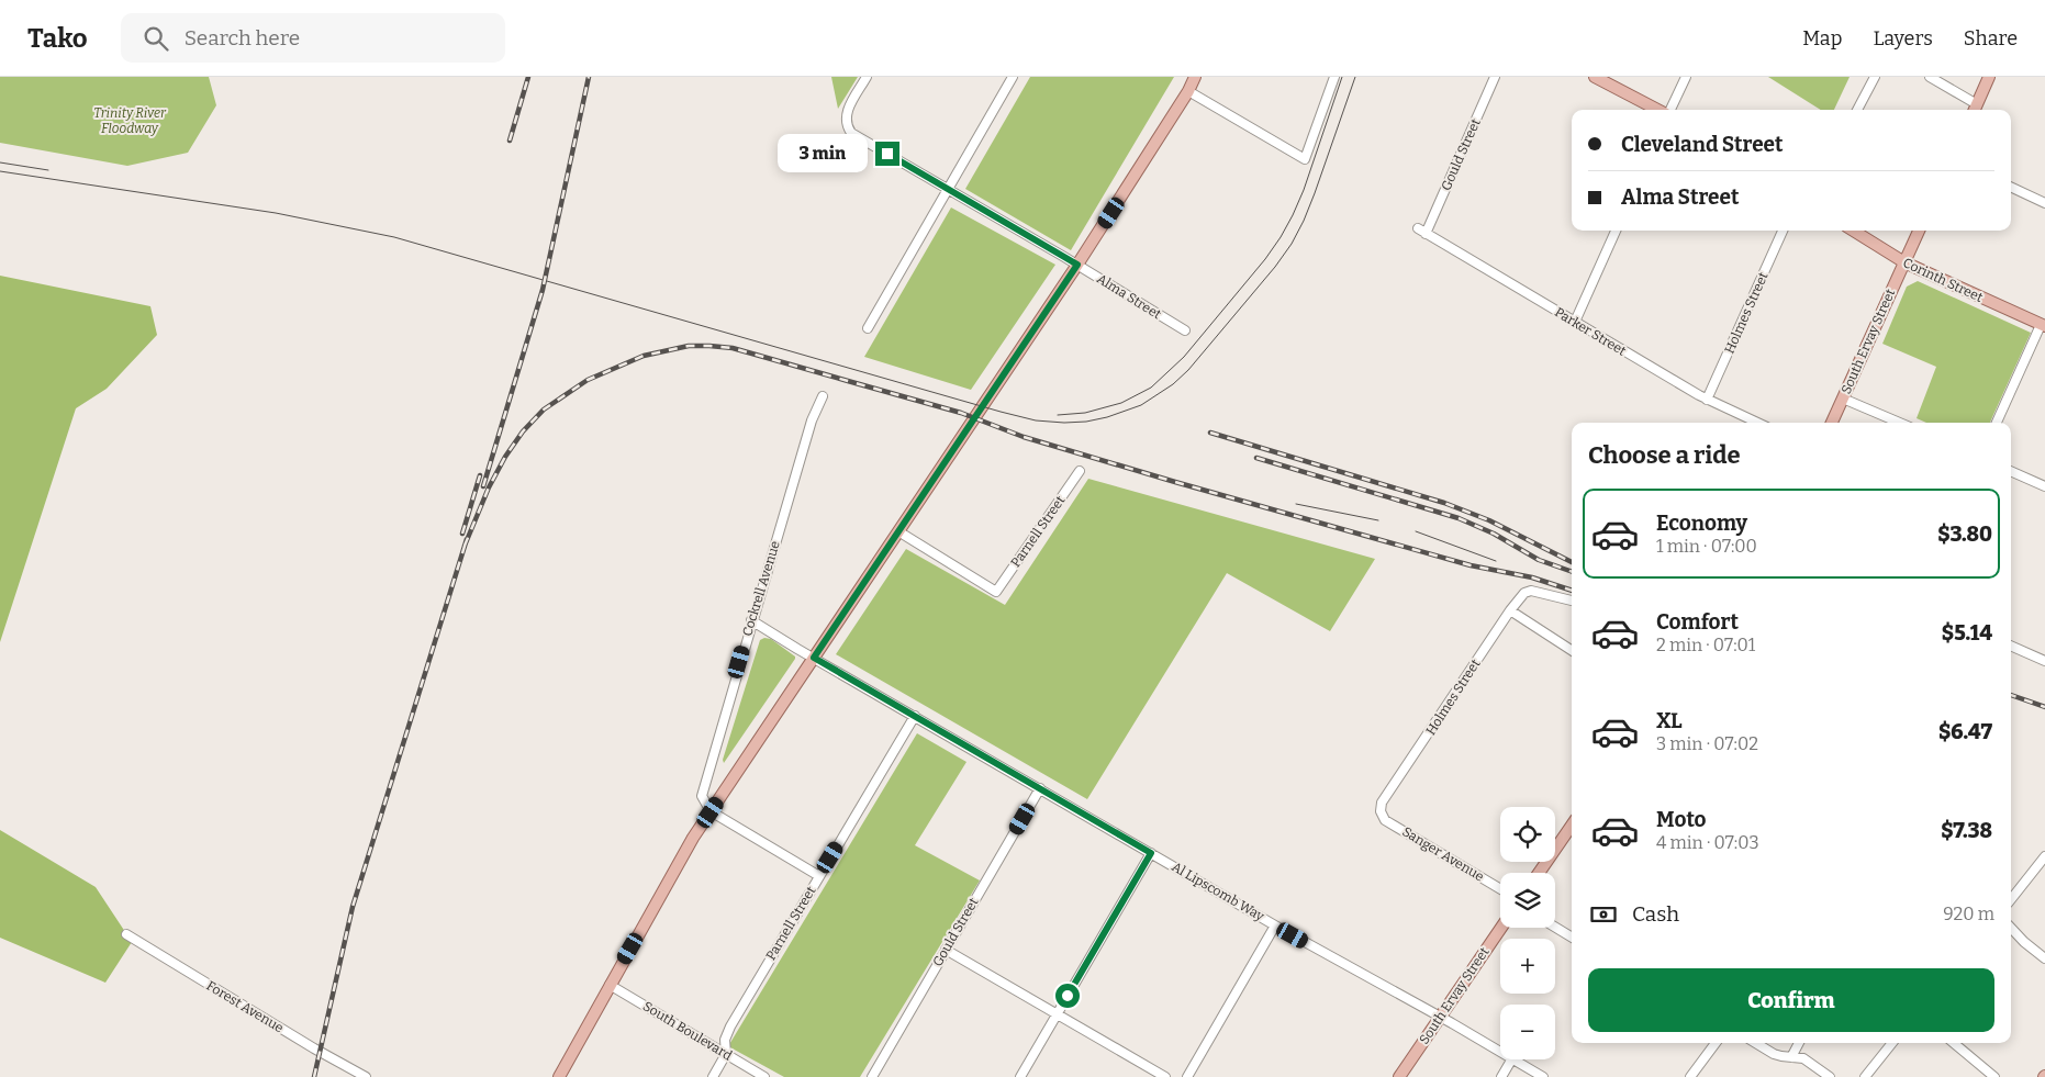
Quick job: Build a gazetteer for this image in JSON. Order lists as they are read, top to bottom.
{
  "streets": {
    "main road": ["Corinth Street", "South Ervay Street"],
    "street": [
      "Gould Street",
      "Alma Street",
      "Holmes Street",
      "Parker Street",
      "Parnell Street",
      "Cockrell Avenue",
      "Sanger Avenue",
      "Al Lipscomb Way",
      "Forest Avenue",
      "South Boulevard"
    ]
  },
  "crossings": [
    ["Gould Street", "Parker Street"],
    ["Gould Street", "Al Lipscomb Way"],
    ["Corinth Street", "South Ervay Street"],
    ["Holmes Street", "Parker Street"],
    ["Holmes Street", "Sanger Avenue"],
    ["South Ervay Street", "Al Lipscomb Way"],
    ["Parnell Street", "Al Lipscomb Way"],
    ["Parnell Street", "South Boulevard"],
    ["Cockrell Avenue", "Al Lipscomb Way"]
  ],
  "parks": ["Trinity River Floodway"],
  "page": {
    "header": "Tako",
    "search": "Search here",
    "nav": ["Map", "Layers", "Share"],
    "banner": ["Cleveland Street", "Alma Street"],
    "bubble": "3 min",
    "heading": "Choose a ride",
    "list": [
      {
        "name": "Economy",
        "note": "1 min · 07:00",
        "value": "$3.80"
      },
      {
        "name": "Comfort",
        "note": "2 min · 07:01",
        "value": "$5.14"
      },
      {
        "name": "XL",
        "note": "3 min · 07:02",
        "value": "$6.47"
      },
      {
        "name": "Moto",
        "note": "4 min · 07:03",
        "value": "$7.38"
      }
    ],
    "map_buttons": ["+", "−"],
    "pay": ["Cash", "920 m"],
    "buttons": "Confirm"
  }
}
